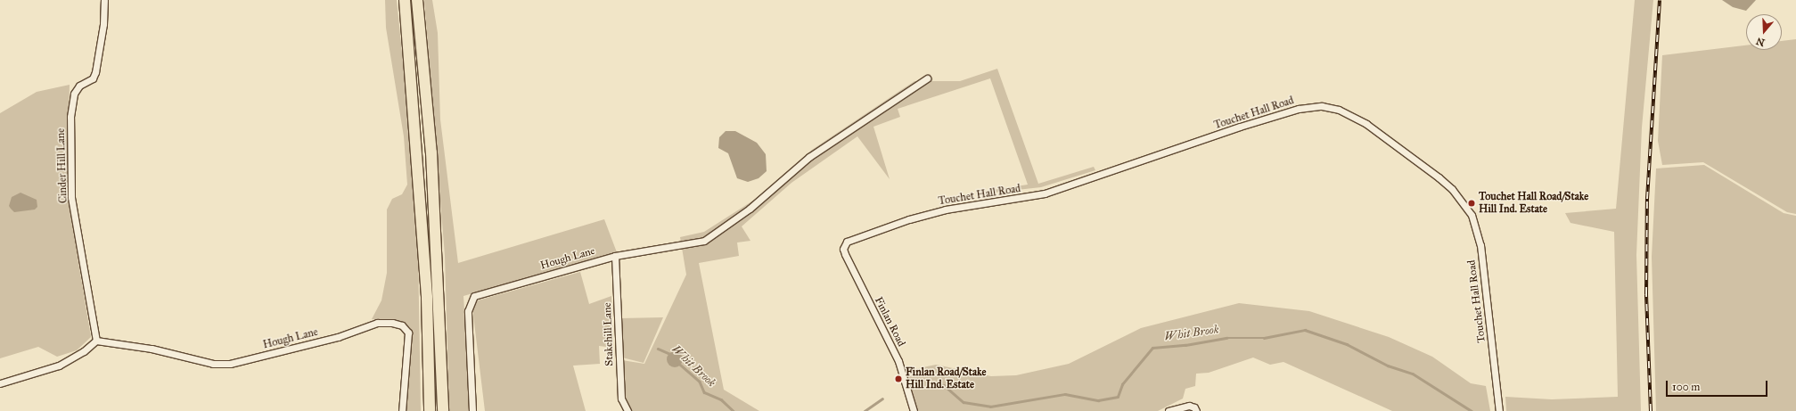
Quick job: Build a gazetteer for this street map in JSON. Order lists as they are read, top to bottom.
{
  "streets": {
    "street": [
      "Touchet Hall Road",
      "Cinder Hill Lane",
      "Hough Lane",
      "Finlan Road",
      "Stakehill Lane"
    ]
  },
  "crossings": [
    ["Touchet Hall Road", "Finlan Road"],
    ["Cinder Hill Lane", "Hough Lane"],
    ["Hough Lane", "Stakehill Lane"]
  ],
  "water": ["Whit Brook"],
  "places": ["Touchet Hall Road/Stake Hill Ind. Estate", "Finlan Road/Stake Hill Ind. Estate"],
  "scale_bar": "100 m",
  "north": "bottom"
}
